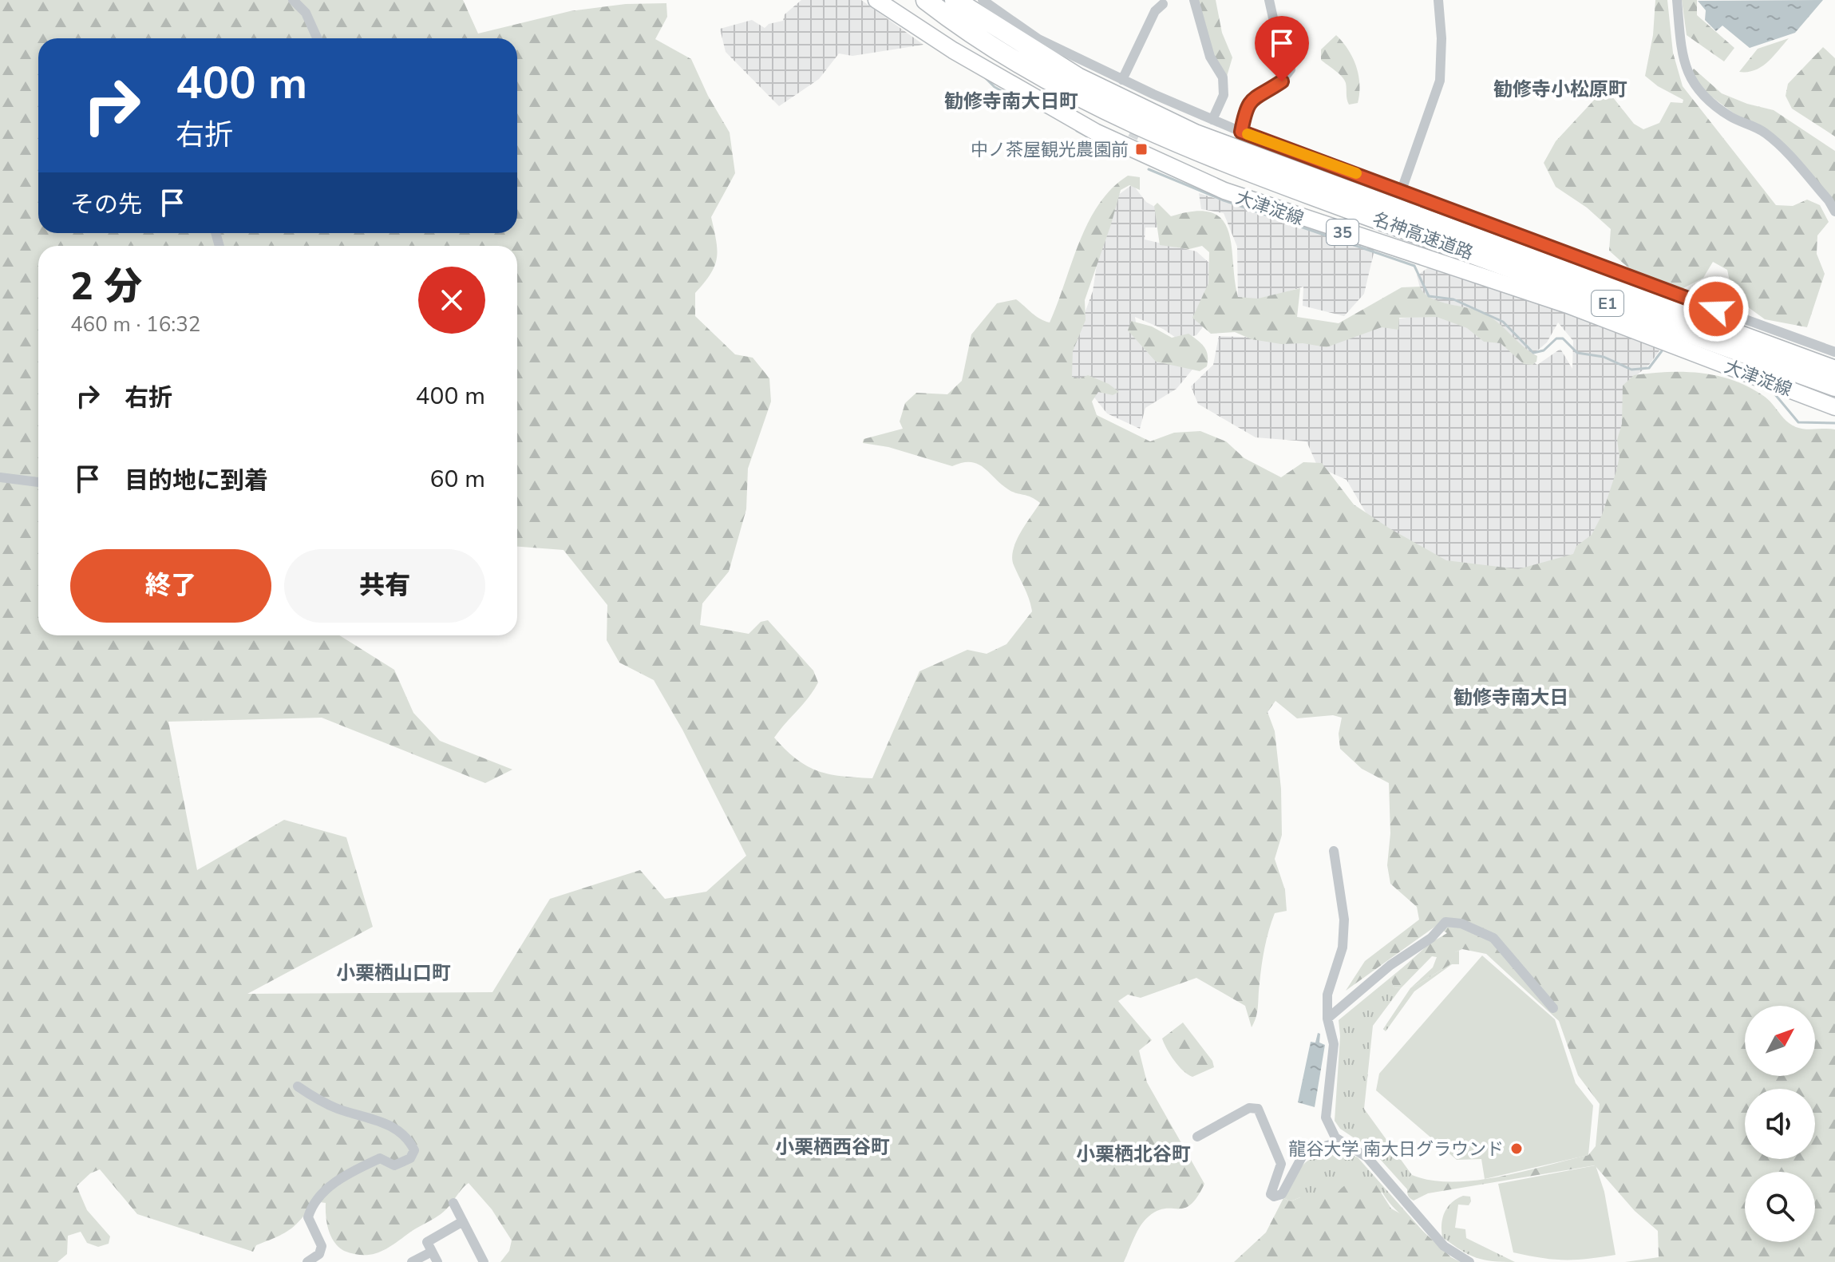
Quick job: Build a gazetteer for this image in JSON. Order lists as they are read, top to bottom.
{
  "streets": {
    "highway": ["名神高速道路", "E1"],
    "main road": ["大津淀線", "35"]
  },
  "districts": [
    "勧修寺小松原町",
    "勧修寺南大日町",
    "勧修寺南大日",
    "小栗栖山口町",
    "小栗栖西谷町",
    "小栗栖北谷町"
  ],
  "places": {
    "transit": ["中ノ茶屋観光農園前"],
    "other": ["龍谷大学 南大日グラウンド"]
  },
  "north": "top right",
  "page": {
    "turn": ["400 m", "右折"],
    "then": "その先",
    "heading": ["2 分", "460 m · 16:32"],
    "list": [
      {
        "name": "右折",
        "value": "400 m"
      },
      {
        "name": "目的地に到着",
        "value": "60 m"
      }
    ],
    "buttons": ["終了", "共有"]
  }
}
